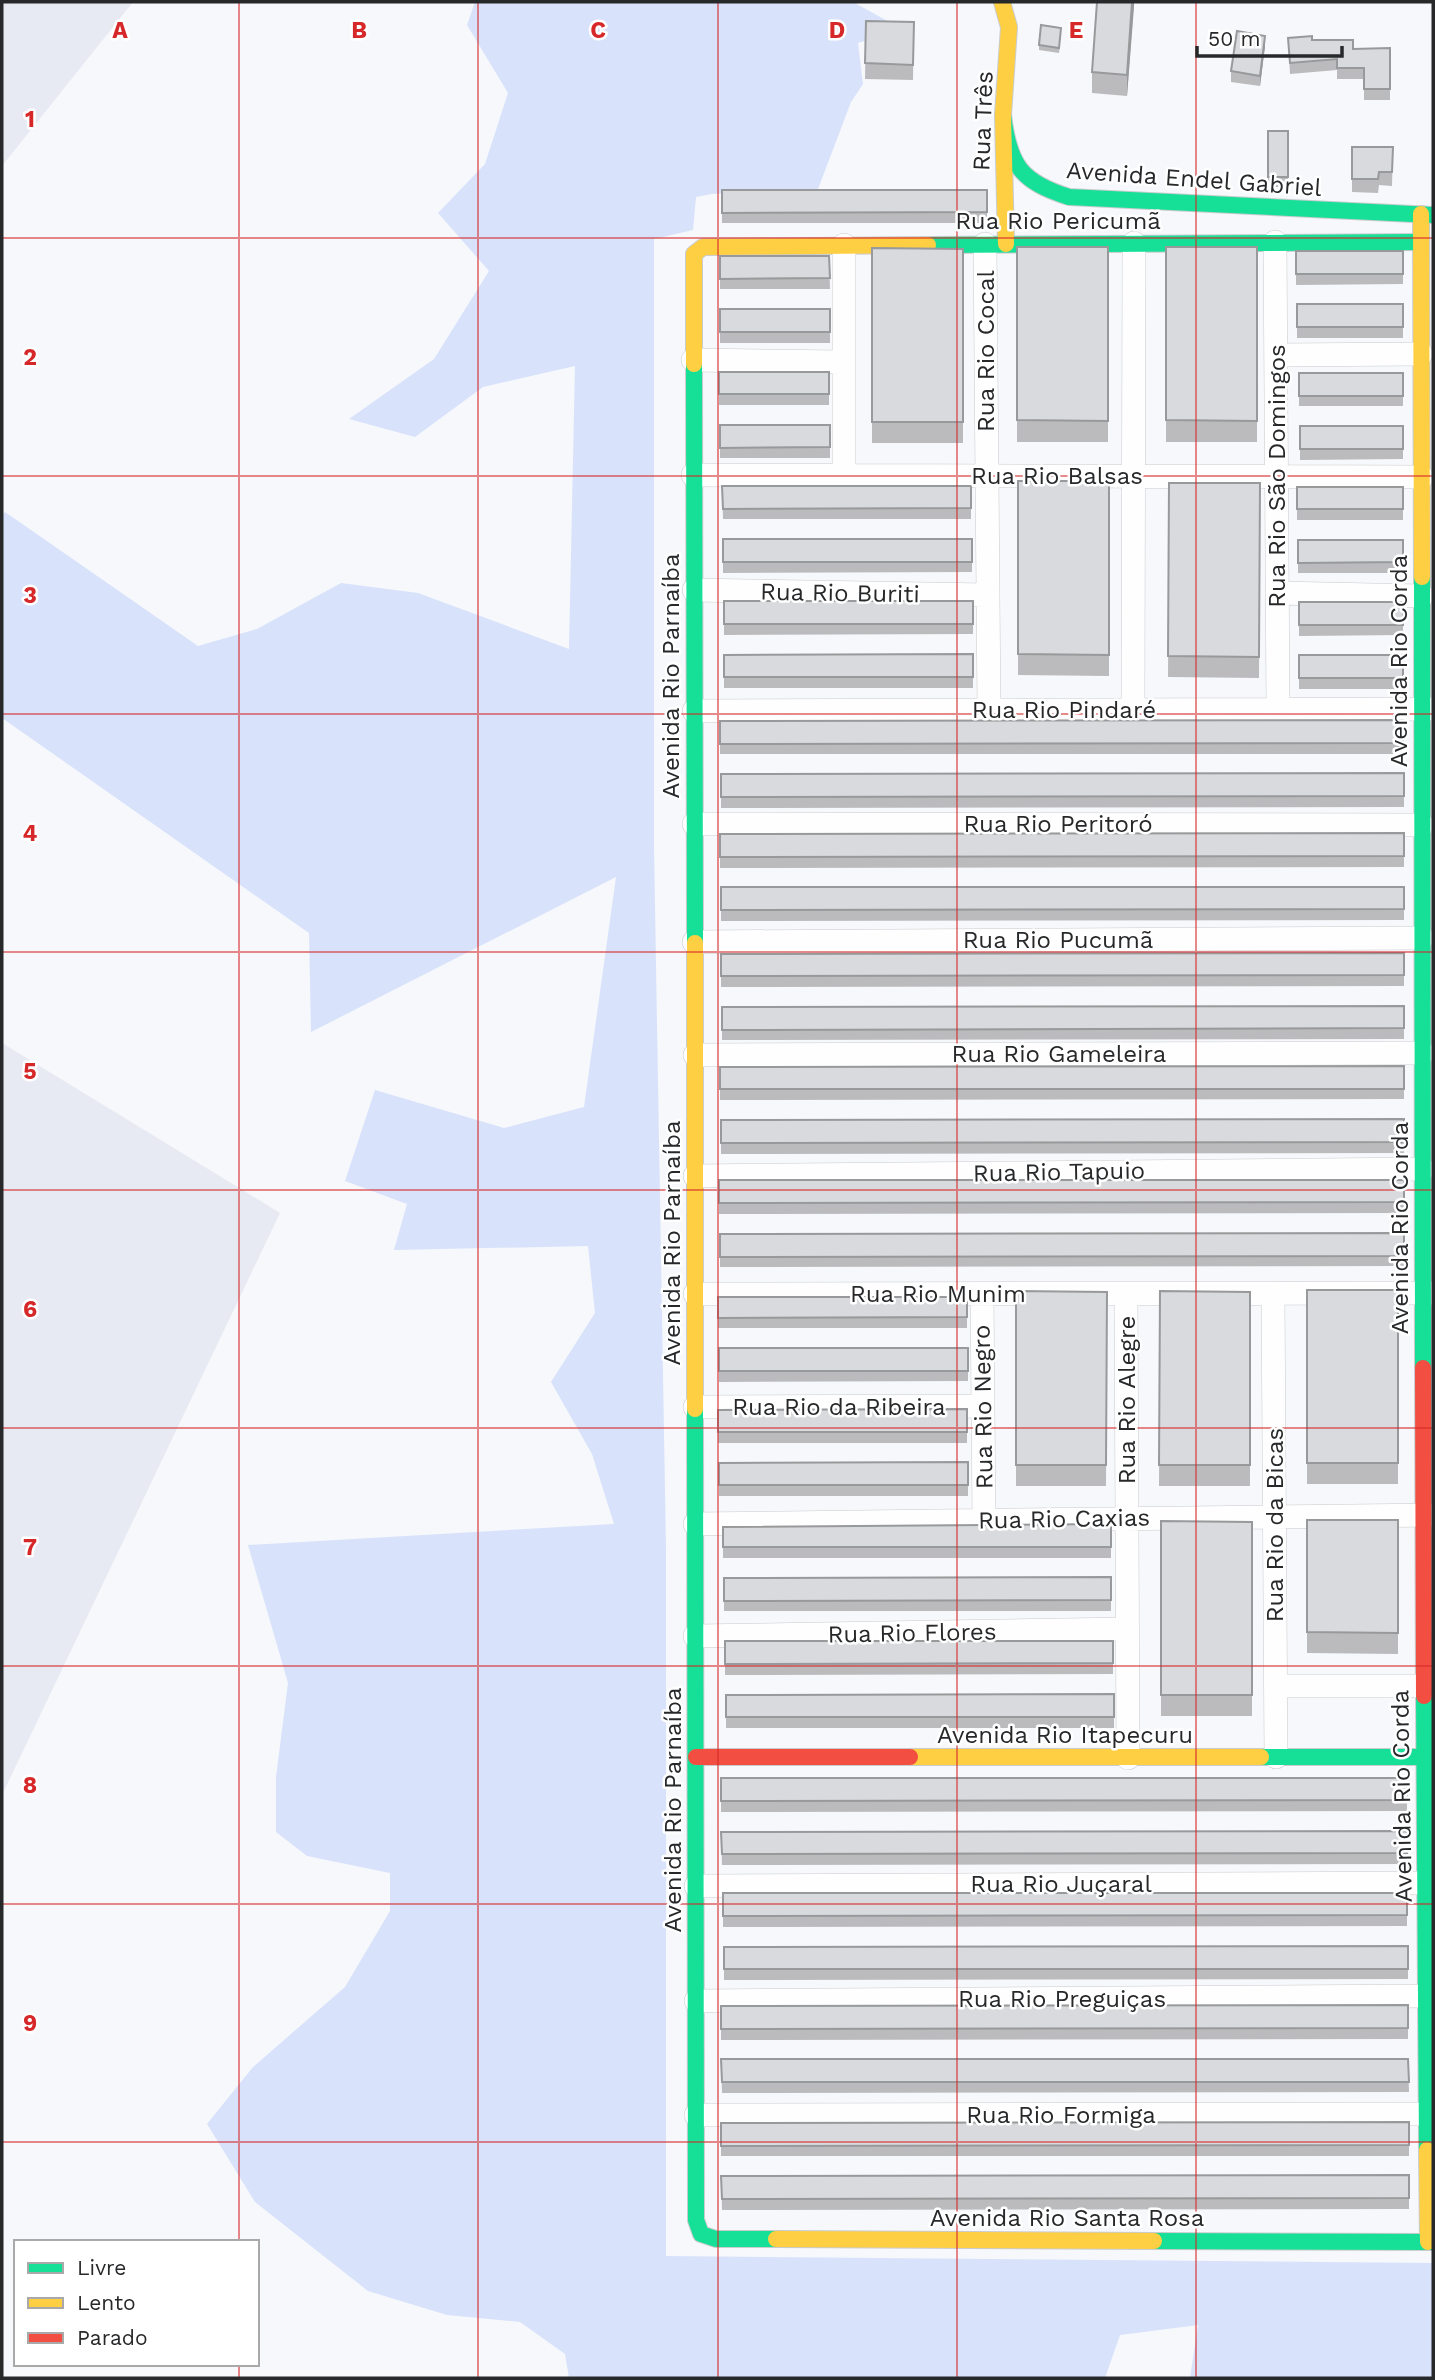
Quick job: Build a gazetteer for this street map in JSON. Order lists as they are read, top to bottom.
{
  "streets": {
    "street": [
      "Rua Três",
      "Avenida Endel Gabriel",
      "Rua Rio Pericumã",
      "Rua Rio Cocal",
      "Rua Rio Balsas",
      "Rua Rio São Domingos",
      "Rua Rio Buriti",
      "Avenida Rio Corda",
      "Avenida Rio Parnaíba",
      "Rua Rio Pindaré",
      "Rua Rio Peritoró",
      "Rua Rio Pucumã",
      "Rua Rio Gameleira",
      "Rua Rio Tapuio",
      "Rua Rio Munim",
      "Rua Rio Alegre",
      "Rua Rio da Ribeira",
      "Rua Rio Negro",
      "Rua Rio Caxias",
      "Rua Rio da Bicas",
      "Rua Rio Flores",
      "Avenida Rio Itapecuru",
      "Rua Rio Juçaral",
      "Rua Rio Preguiças",
      "Rua Rio Formiga",
      "Avenida Rio Santa Rosa"
    ]
  },
  "crossings": [
    ["Rua Três", "Avenida Endel Gabriel"],
    ["Rua Três", "Rua Rio Pericumã"],
    ["Rua Três", "Rua Rio Cocal"],
    ["Avenida Endel Gabriel", "Avenida Rio Corda"],
    ["Rua Rio Pericumã", "Rua Rio Cocal"],
    ["Rua Rio Pericumã", "Rua Rio São Domingos"],
    ["Rua Rio Pericumã", "Avenida Rio Corda"],
    ["Rua Rio Pericumã", "Avenida Rio Parnaíba"],
    ["Rua Rio Cocal", "Rua Rio Balsas"],
    ["Rua Rio Cocal", "Rua Rio Buriti"],
    ["Rua Rio Cocal", "Rua Rio Pindaré"],
    ["Rua Rio Balsas", "Rua Rio São Domingos"],
    ["Rua Rio Balsas", "Avenida Rio Corda"],
    ["Rua Rio Balsas", "Avenida Rio Parnaíba"],
    ["Rua Rio São Domingos", "Rua Rio Pindaré"],
    ["Rua Rio Buriti", "Avenida Rio Parnaíba"],
    ["Avenida Rio Corda", "Rua Rio Pindaré"],
    ["Avenida Rio Corda", "Rua Rio Peritoró"],
    ["Avenida Rio Corda", "Rua Rio Pucumã"],
    ["Avenida Rio Corda", "Rua Rio Gameleira"],
    ["Avenida Rio Corda", "Rua Rio Tapuio"],
    ["Avenida Rio Corda", "Rua Rio Munim"],
    ["Avenida Rio Corda", "Rua Rio Caxias"],
    ["Avenida Rio Corda", "Avenida Rio Itapecuru"],
    ["Avenida Rio Corda", "Rua Rio Juçaral"],
    ["Avenida Rio Corda", "Rua Rio Preguiças"],
    ["Avenida Rio Corda", "Rua Rio Formiga"],
    ["Avenida Rio Corda", "Avenida Rio Santa Rosa"],
    ["Avenida Rio Parnaíba", "Rua Rio Pindaré"],
    ["Avenida Rio Parnaíba", "Rua Rio Peritoró"],
    ["Avenida Rio Parnaíba", "Rua Rio Pucumã"],
    ["Avenida Rio Parnaíba", "Rua Rio Gameleira"],
    ["Avenida Rio Parnaíba", "Rua Rio Tapuio"],
    ["Avenida Rio Parnaíba", "Rua Rio Munim"],
    ["Avenida Rio Parnaíba", "Rua Rio da Ribeira"],
    ["Avenida Rio Parnaíba", "Rua Rio Caxias"],
    ["Avenida Rio Parnaíba", "Rua Rio Flores"],
    ["Avenida Rio Parnaíba", "Avenida Rio Itapecuru"],
    ["Avenida Rio Parnaíba", "Rua Rio Juçaral"],
    ["Avenida Rio Parnaíba", "Rua Rio Preguiças"],
    ["Avenida Rio Parnaíba", "Rua Rio Formiga"],
    ["Avenida Rio Parnaíba", "Avenida Rio Santa Rosa"],
    ["Rua Rio Munim", "Rua Rio Alegre"],
    ["Rua Rio Munim", "Rua Rio Negro"],
    ["Rua Rio Munim", "Rua Rio da Bicas"],
    ["Rua Rio Alegre", "Rua Rio Caxias"],
    ["Rua Rio Alegre", "Rua Rio Flores"],
    ["Rua Rio Alegre", "Avenida Rio Itapecuru"],
    ["Rua Rio da Ribeira", "Rua Rio Negro"],
    ["Rua Rio Negro", "Rua Rio Caxias"],
    ["Rua Rio Caxias", "Rua Rio da Bicas"],
    ["Rua Rio da Bicas", "Avenida Rio Itapecuru"]
  ],
  "legend": ["Livre", "Lento", "Parado"],
  "scale_bar": "50 m",
  "grid": {
    "columns": [
      "A",
      "B",
      "C",
      "D",
      "E"
    ],
    "rows": [
      "1",
      "2",
      "3",
      "4",
      "5",
      "6",
      "7",
      "8",
      "9"
    ]
  }
}
